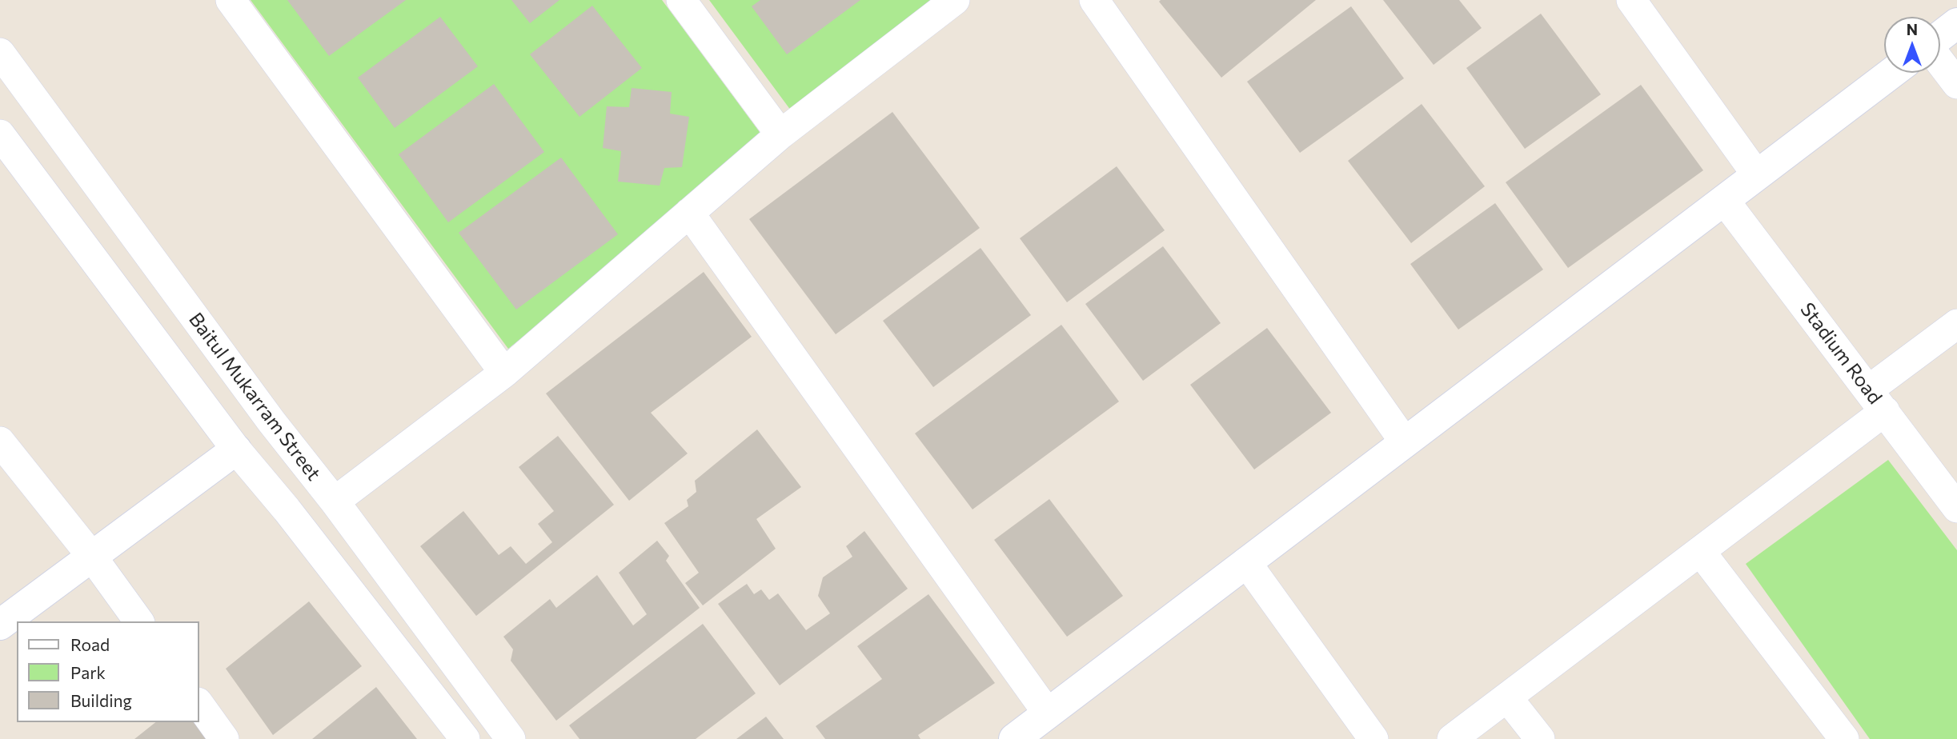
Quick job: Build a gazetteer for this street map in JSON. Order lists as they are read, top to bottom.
{
  "streets": {
    "street": ["Stadium Road", "Baitul Mukarram Street"]
  },
  "legend": ["Road", "Park", "Building"],
  "north": "top"
}
